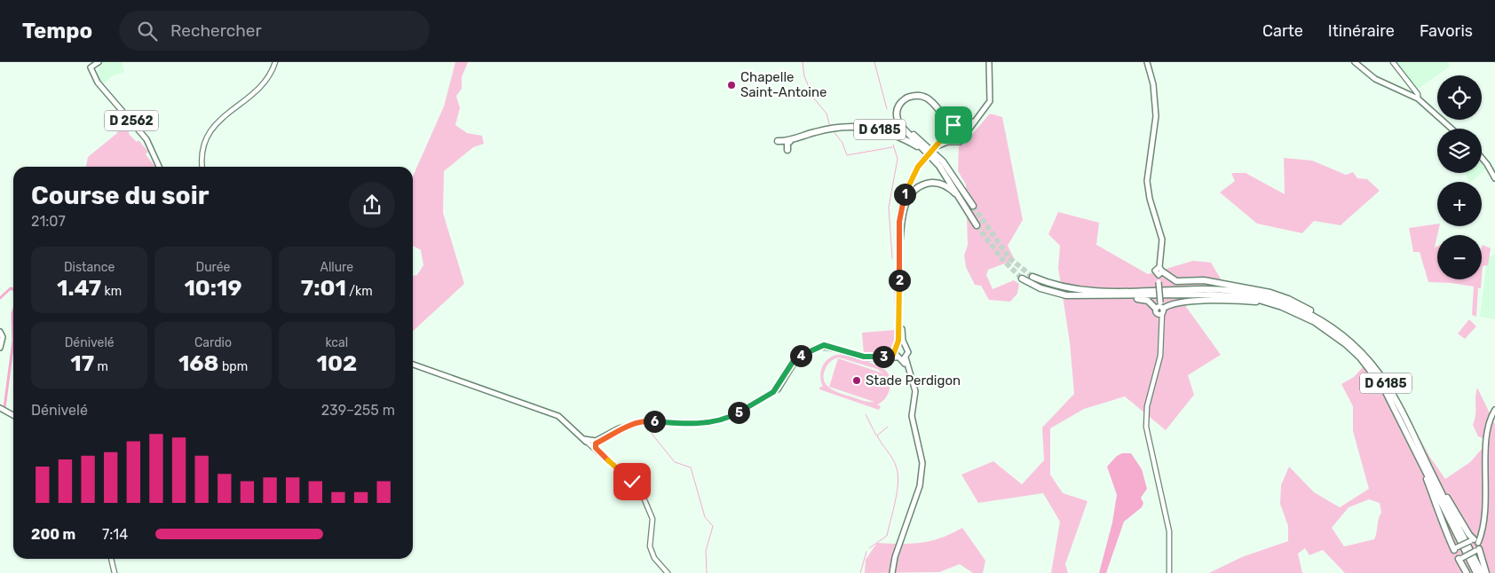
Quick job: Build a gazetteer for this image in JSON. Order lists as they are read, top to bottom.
{
  "streets": {
    "highway": ["D 6185"],
    "main road": ["D 2562"]
  },
  "places": ["Chapelle Saint-Antoine", "Stade Perdigon"],
  "page": {
    "header": "Tempo",
    "search": "Rechercher",
    "nav": ["Carte", "Itinéraire", "Favoris"],
    "map_buttons": ["+", "−"],
    "heading": ["Course du soir", "21:07"],
    "pins": [
      "1",
      "2",
      "4",
      "3",
      "5",
      "6"
    ],
    "stats": [
      ["Distance", "1.47 km"],
      ["Durée", "10:19"],
      ["Allure", "7:01 /km"],
      ["Dénivelé", "17 m"],
      ["Cardio", "168 bpm"],
      ["kcal", "102"]
    ],
    "chart": ["Dénivelé", "239–255 m"],
    "list": [
      {
        "name": "200 m",
        "note": "7:14"
      }
    ]
  }
}
